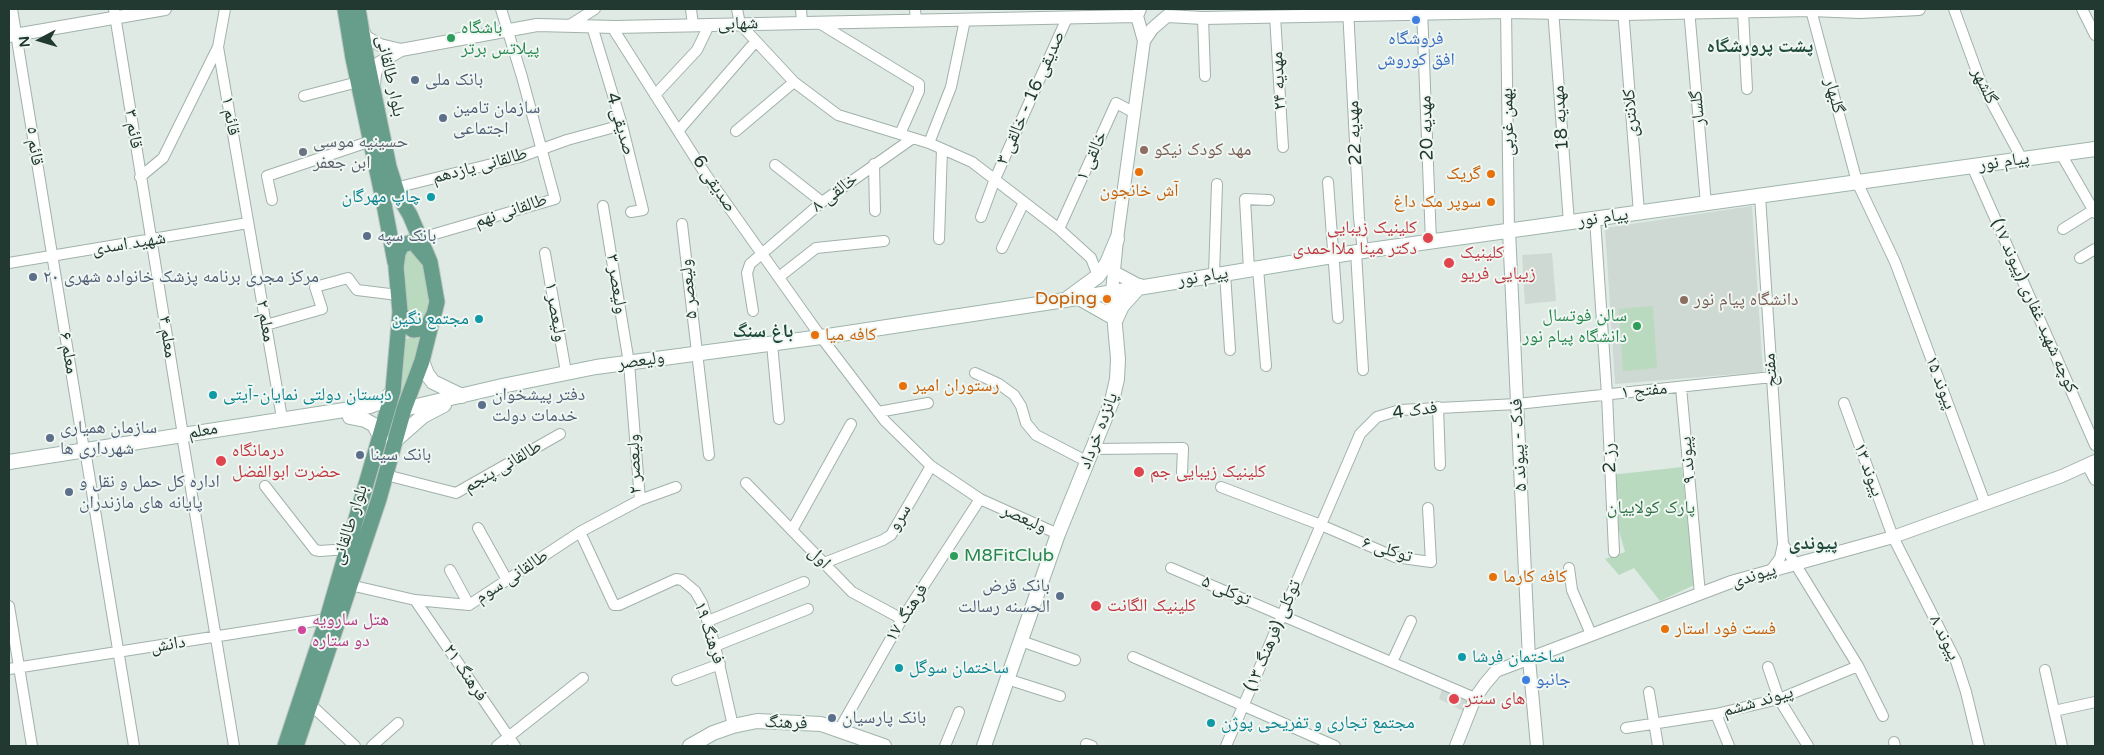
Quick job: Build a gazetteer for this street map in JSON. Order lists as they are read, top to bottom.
{
  "streets": {
    "main road": [
      "بلوار طالقانی",
      "پیام نور",
      "ولیعصر",
      "معلم",
      "پانزده خرداد",
      "فرهنگ"
    ],
    "street": [
      "شهابی",
      "مهدیه ۲۴",
      "گلشهر",
      "گلبهار",
      "صدیقی 16 - خالقی ۳",
      "گلسار",
      "کلانتری",
      "قائم ١",
      "مهدیه 18",
      "بهمن غربی",
      "صدیقی 4",
      "مهدیه 20",
      "قائم ٣",
      "مهدیه 22",
      "قائم ٥",
      "خالقی ١",
      "طالقانی یازدهم",
      "صدیقی 6",
      "خالقی ۸",
      "طالقانی نهم",
      "شهید اسدی",
      "ولیعصر ٣",
      "ولیعصر ۵",
      "کوچه شهید غفاری (پیوند ۱۷)",
      "ولیعصر ١",
      "معلم ٢",
      "معلم ۴",
      "معلم ۶",
      "مفتح",
      "پیوند ۱۵",
      "مفتح ۱",
      "فدک 4",
      "فدک - پیوند ۵",
      "رز 2",
      "پیوند ۹",
      "ولیعصر ٢",
      "طالقانی پنجم",
      "پیوند ۱۳",
      "سرو",
      "توکلی ۶",
      "اول",
      "پیوندی",
      "طالقانی سوم",
      "توکلی ۵",
      "فرهنگ ۱۷",
      "فرهنگ ۱۹",
      "توکلی (فرهنگ ۱۳)",
      "پیوند ۸",
      "دانش",
      "فرهنگ ۲۱",
      "پیوند ششم"
    ]
  },
  "crossings": [
    ["شهابی", "صدیقی 16 - خالقی ۳"],
    ["شهابی", "صدیقی 4"],
    ["شهابی", "صدیقی 6"],
    ["شهابی", "پانزده خرداد"],
    ["بلوار طالقانی", "طالقانی یازدهم"],
    ["بلوار طالقانی", "طالقانی نهم"],
    ["بلوار طالقانی", "ولیعصر"],
    ["بلوار طالقانی", "معلم"],
    ["بلوار طالقانی", "طالقانی پنجم"],
    ["بلوار طالقانی", "طالقانی سوم"],
    ["بلوار طالقانی", "دانش"],
    ["گلشهر", "پیام نور"],
    ["گلبهار", "پیام نور"],
    ["گلبهار", "پیوند ۱۵"],
    ["گلسار", "پیام نور"],
    ["کلانتری", "پیام نور"],
    ["قائم ١", "شهید اسدی"],
    ["قائم ١", "معلم ٢"],
    ["مهدیه 18", "پیام نور"],
    ["بهمن غربی", "پیام نور"],
    ["بهمن غربی", "فدک - پیوند ۵"],
    ["صدیقی 4", "طالقانی یازدهم"],
    ["مهدیه 20", "پیام نور"],
    ["قائم ٣", "شهید اسدی"],
    ["قائم ٣", "معلم ۴"],
    ["مهدیه 22", "پیام نور"],
    ["قائم ٥", "شهید اسدی"],
    ["قائم ٥", "معلم ۶"],
    ["خالقی ١", "پانزده خرداد"],
    ["پیام نور", "کوچه شهید غفاری (پیوند ۱۷)"],
    ["پیام نور", "ولیعصر"],
    ["پیام نور", "مفتح"],
    ["پیام نور", "پانزده خرداد"],
    ["پیام نور", "فدک - پیوند ۵"],
    ["پیام نور", "رز 2"],
    ["طالقانی یازدهم", "طالقانی نهم"],
    ["صدیقی 6", "خالقی ۸"],
    ["صدیقی 6", "ولیعصر"],
    ["شهید اسدی", "معلم ٢"],
    ["شهید اسدی", "معلم ۴"],
    ["شهید اسدی", "معلم ۶"],
    ["ولیعصر ٣", "ولیعصر"],
    ["ولیعصر ٣", "ولیعصر ٢"],
    ["ولیعصر ۵", "ولیعصر"],
    ["ولیعصر ١", "ولیعصر"],
    ["معلم ٢", "معلم"],
    ["معلم ۴", "معلم"],
    ["معلم ۴", "دانش"],
    ["معلم ۶", "معلم"],
    ["معلم ۶", "دانش"],
    ["ولیعصر", "پانزده خرداد"],
    ["ولیعصر", "ولیعصر ٢"],
    ["ولیعصر", "سرو"],
    ["ولیعصر", "فرهنگ ۱۷"],
    ["مفتح", "مفتح ۱"],
    ["پیوند ۱۵", "پیوندی"],
    ["مفتح ۱", "فدک 4"],
    ["مفتح ۱", "فدک - پیوند ۵"],
    ["مفتح ۱", "رز 2"],
    ["مفتح ۱", "پیوند ۹"],
    ["فدک 4", "فدک - پیوند ۵"],
    ["فدک 4", "توکلی ۶"],
    ["فدک 4", "توکلی (فرهنگ ۱۳)"],
    ["فدک - پیوند ۵", "پیوندی"],
    ["پیوند ۹", "پیوندی"],
    ["ولیعصر ٢", "طالقانی سوم"],
    ["ولیعصر ٢", "فرهنگ ۱۹"],
    ["پیوند ۱۳", "پیوندی"],
    ["پیوند ۱۳", "پیوند ۸"],
    ["سرو", "اول"],
    ["توکلی ۶", "توکلی (فرهنگ ۱۳)"],
    ["اول", "فرهنگ ۱۷"],
    ["پیوندی", "پیوند ۸"],
    ["طالقانی سوم", "فرهنگ ۱۹"],
    ["طالقانی سوم", "فرهنگ ۲۱"],
    ["توکلی ۵", "توکلی (فرهنگ ۱۳)"],
    ["فرهنگ ۱۷", "فرهنگ"],
    ["فرهنگ ۱۹", "فرهنگ"]
  ],
  "districts": ["پشت پرورشگاه", "باغ سنگ", "پیوندی"],
  "parks": ["پارک کولاییان"],
  "places": [
    "فروشگاه افق کوروش",
    "باشگاه پیلاتس برتر",
    "بانک ملی",
    "سازمان تامین اجتماعی",
    "مهد کودک نیکو",
    "حسینیه موسی ابن جعفر",
    "آش خانجون",
    "گریک",
    "چاپ مهرگان",
    "سوپر مک داغ",
    "بانک سپه",
    "کلینیک زیبایی دکتر مینا ملااحمدی",
    "کلینیک زیبایی فریو",
    "مرکز مجری برنامه پزشک خانواده شهری ٢٠",
    "Doping",
    "دانشگاه پیام نور",
    "مجتمع نگین",
    "سالن فوتسال دانشگاه پیام نور",
    "کافه میا",
    "رستوران امیر",
    "دبستان دولتی نمایان-آیتی",
    "دفتر پیشخوان خدمات دولت",
    "سازمان همیاری شهرداری ها",
    "بانک سینا",
    "درمانگاه حضرت ابوالفضل",
    "کلینیک زیبایی جم",
    "اداره کل حمل و نقل و پایانه های مازندران",
    "M8FitClub",
    "کافه کارما",
    "بانک قرض الحسنه رسالت",
    "کلینیک الگانت",
    "فست فود استار",
    "هتل سارویه دو ستاره",
    "ساختمان فرشا",
    "ساختمان سوگل",
    "جانبو",
    "های سنتر",
    "بانک پارسیان",
    "مجتمع تجاری و تفریحی پوژن"
  ],
  "north": "left"
}
